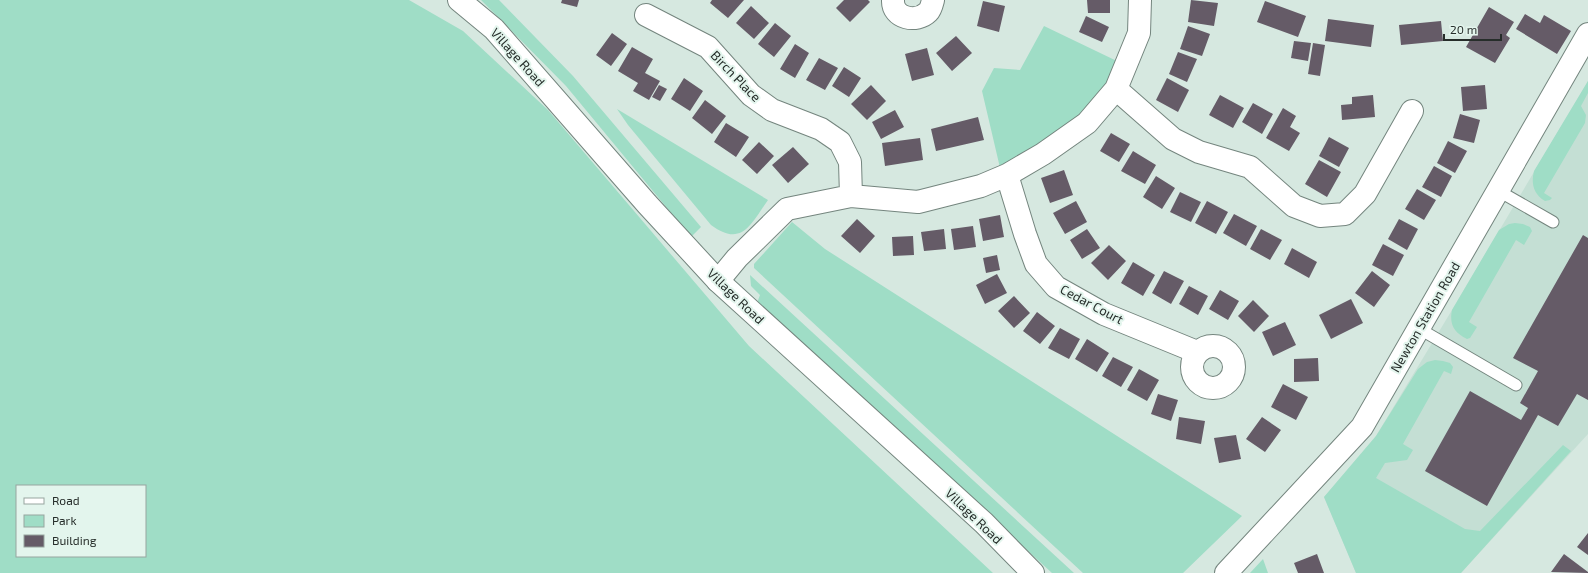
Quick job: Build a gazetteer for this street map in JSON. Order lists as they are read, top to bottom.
{
  "streets": {
    "street": [
      "Village Road",
      "Birch Place",
      "Cedar Court",
      "Newton Station Road"
    ]
  },
  "legend": ["Road", "Park", "Building"],
  "scale_bar": "20 m"
}
